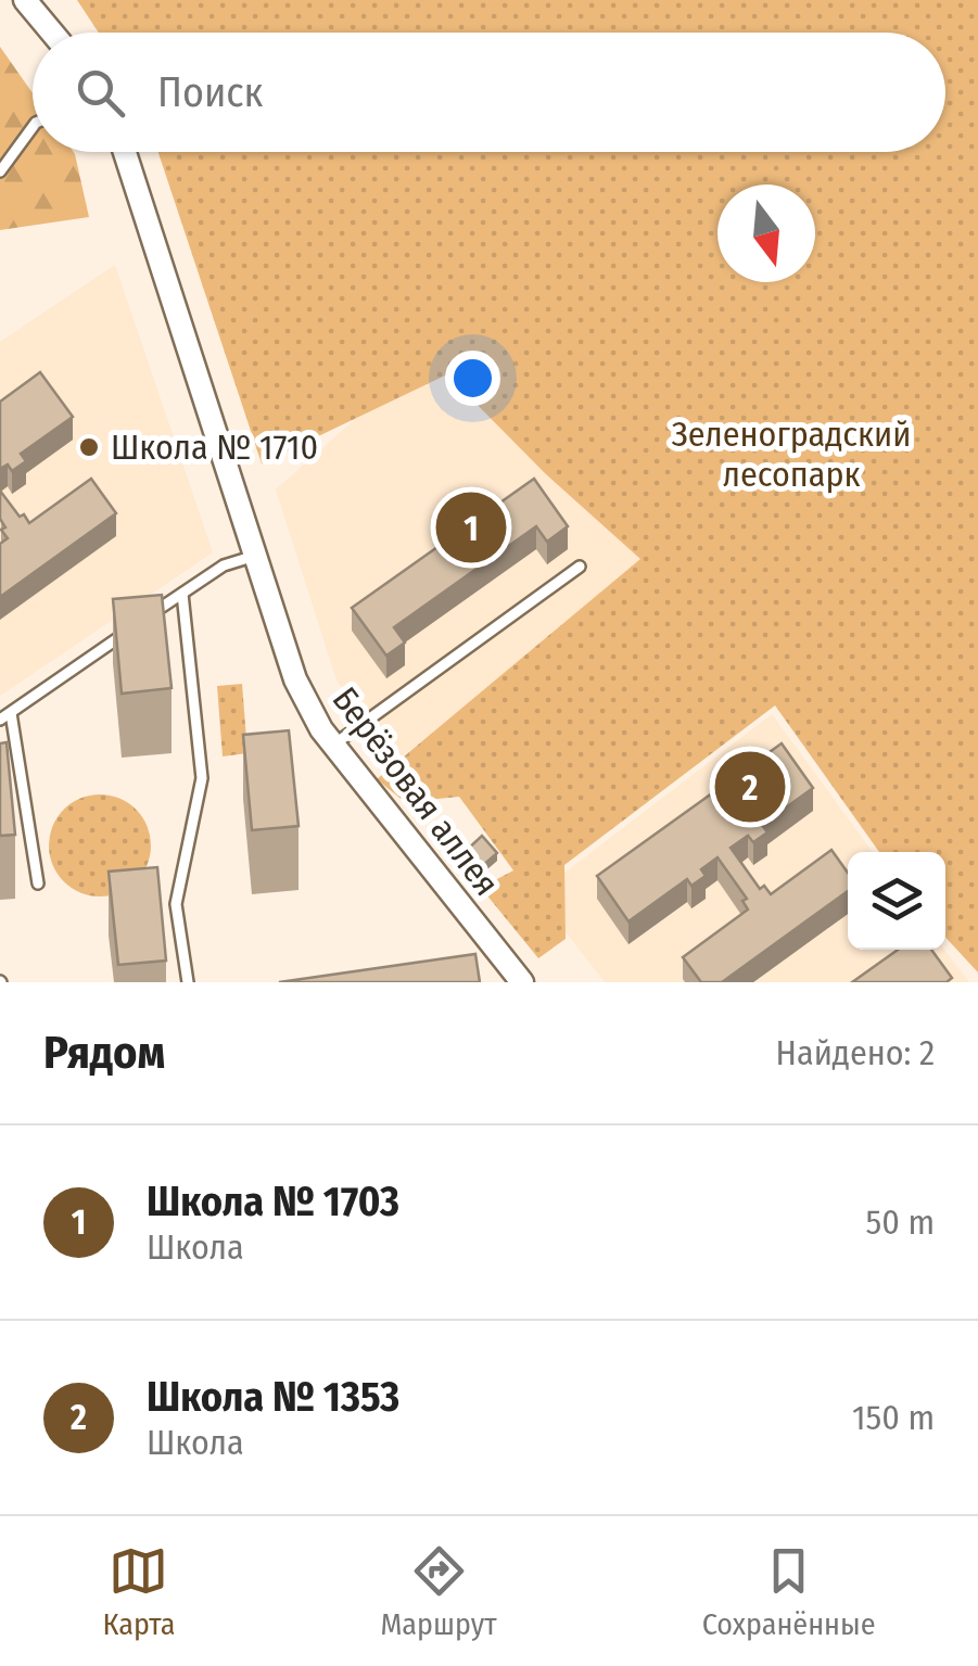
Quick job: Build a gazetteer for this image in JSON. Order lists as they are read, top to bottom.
{
  "streets": {
    "street": ["Берёзовая аллея"]
  },
  "parks": ["Зеленоградский лесопарк"],
  "places": ["Школа № 1710"],
  "north": "bottom",
  "page": {
    "search": "Поиск",
    "pins": ["1", "2"],
    "heading": ["Рядом", "Найдено: 2"],
    "list": [
      {
        "mark": "1",
        "name": "Школа № 1703",
        "note": "Школа",
        "value": "50 m"
      },
      {
        "mark": "2",
        "name": "Школа № 1353",
        "note": "Школа",
        "value": "150 m"
      }
    ],
    "nav": ["Карта", "Маршрут", "Сохранённые"]
  }
}
